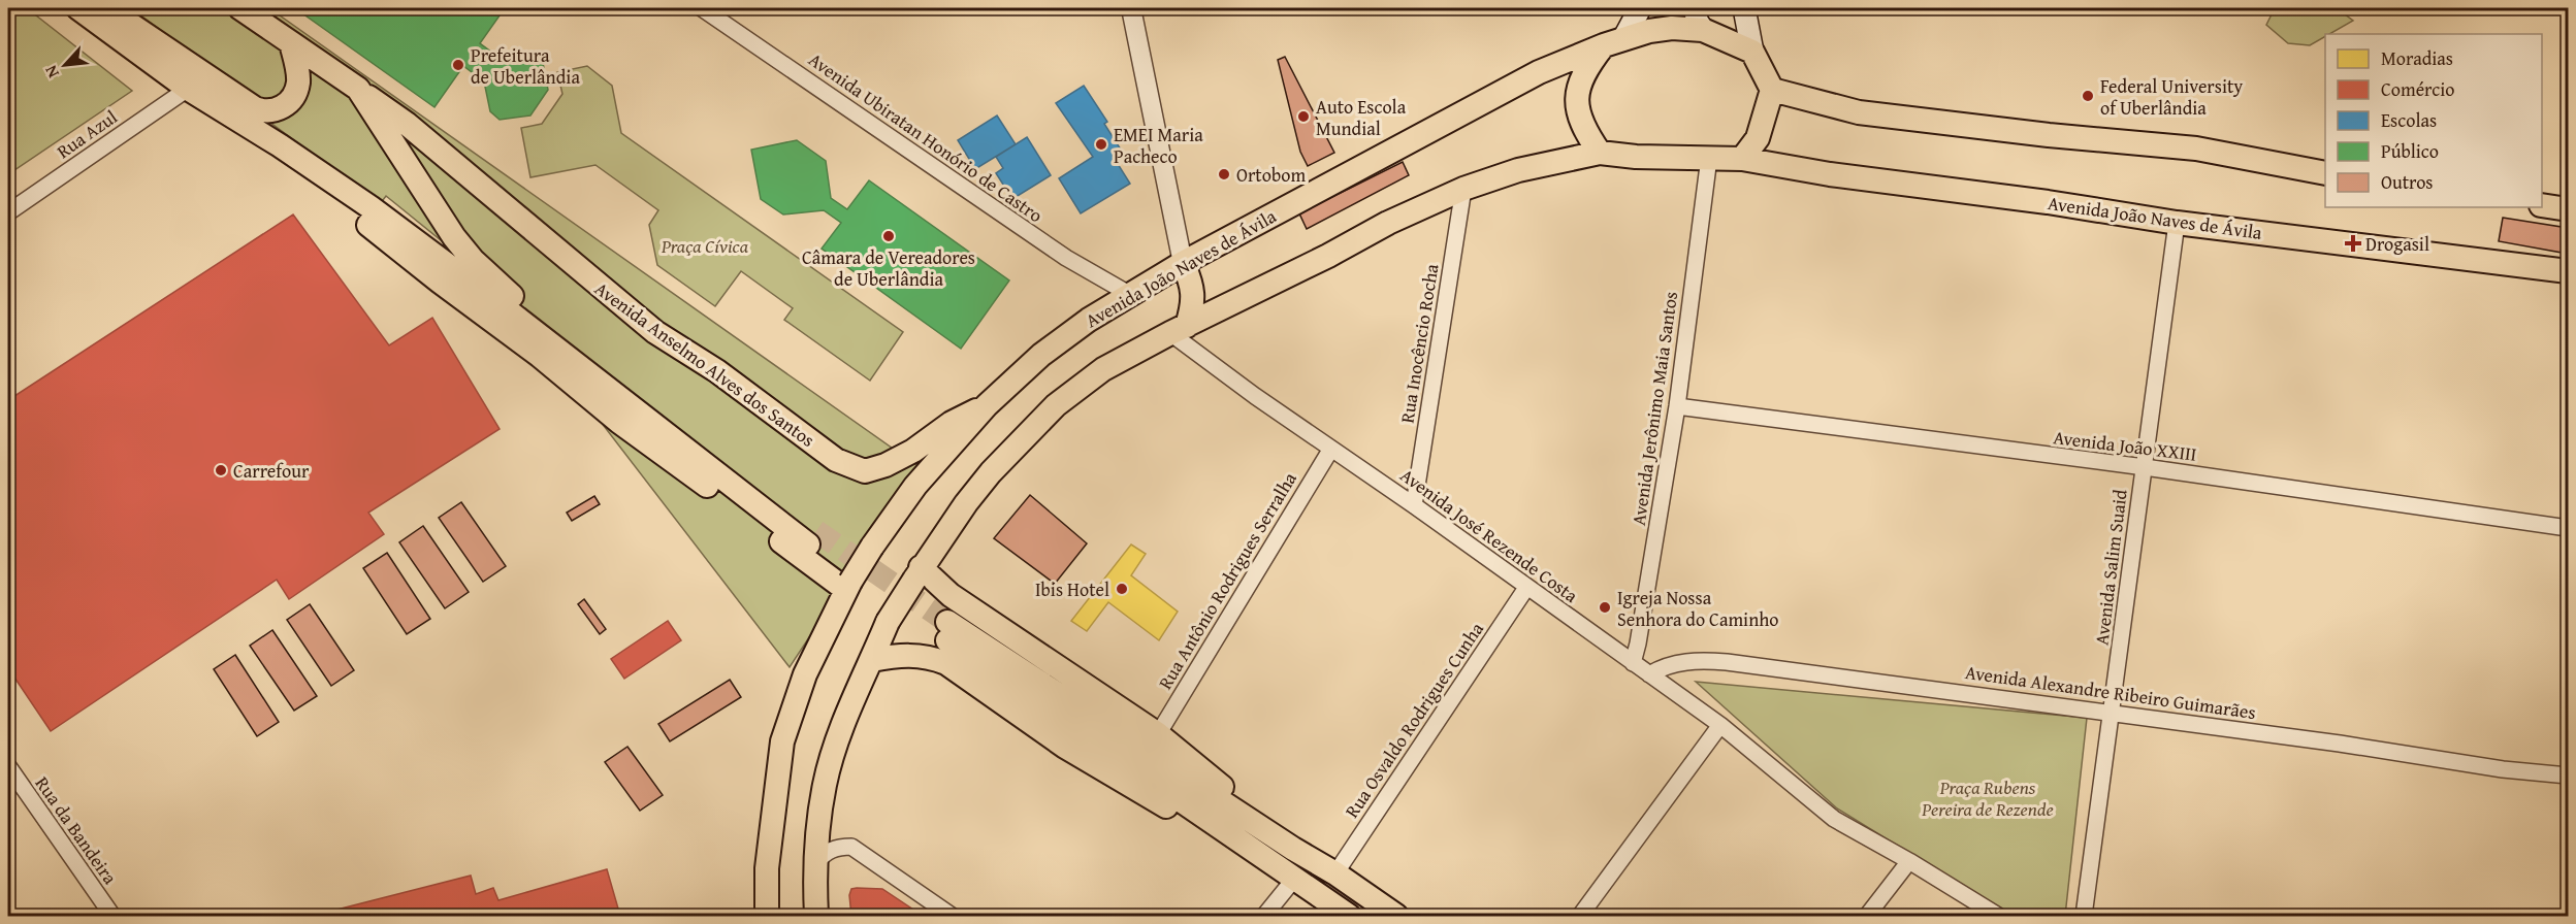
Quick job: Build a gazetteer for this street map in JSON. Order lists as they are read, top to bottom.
{
  "streets": {
    "main road": ["Avenida João Naves de Ávila", "Avenida Anselmo Alves dos Santos"],
    "street": [
      "Rua Azul",
      "Avenida Ubiratan Honório de Castro",
      "Rua Inocêncio Rocha",
      "Avenida Jerônimo Maia Santos",
      "Avenida João XXIII",
      "Avenida José Rezende Costa",
      "Avenida Salim Suaid",
      "Rua Antônio Rodrigues Serralha",
      "Avenida Alexandre Ribeiro Guimarães",
      "Rua Osvaldo Rodrigues Cunha",
      "Rua da Bandeira"
    ]
  },
  "crossings": [
    ["Avenida Ubiratan Honório de Castro", "Avenida João Naves de Ávila"],
    ["Avenida João Naves de Ávila", "Avenida Anselmo Alves dos Santos"],
    ["Avenida João Naves de Ávila", "Avenida Jerônimo Maia Santos"],
    ["Avenida João Naves de Ávila", "Avenida Salim Suaid"],
    ["Rua Inocêncio Rocha", "Avenida José Rezende Costa"],
    ["Avenida Jerônimo Maia Santos", "Avenida João XXIII"],
    ["Avenida Jerônimo Maia Santos", "Avenida José Rezende Costa"],
    ["Avenida João XXIII", "Avenida Salim Suaid"],
    ["Avenida José Rezende Costa", "Rua Antônio Rodrigues Serralha"],
    ["Avenida José Rezende Costa", "Avenida Alexandre Ribeiro Guimarães"],
    ["Avenida José Rezende Costa", "Rua Osvaldo Rodrigues Cunha"],
    ["Avenida Salim Suaid", "Avenida Alexandre Ribeiro Guimarães"]
  ],
  "parks": ["Praça Cívica", "Praça Rubens Pereira de Rezende"],
  "places": {
    "other": [
      "Prefeitura de Uberlândia",
      "Federal University of Uberlândia",
      "Auto Escola Mundial",
      "EMEI Maria Pacheco",
      "Ortobom",
      "Câmara de Vereadores de Uberlândia",
      "Carrefour",
      "Ibis Hotel",
      "Igreja Nossa Senhora do Caminho"
    ],
    "health": ["Drogasil"]
  },
  "legend": [
    "Moradias",
    "Comércio",
    "Escolas",
    "Público",
    "Outros"
  ],
  "north": "bottom left"
}
